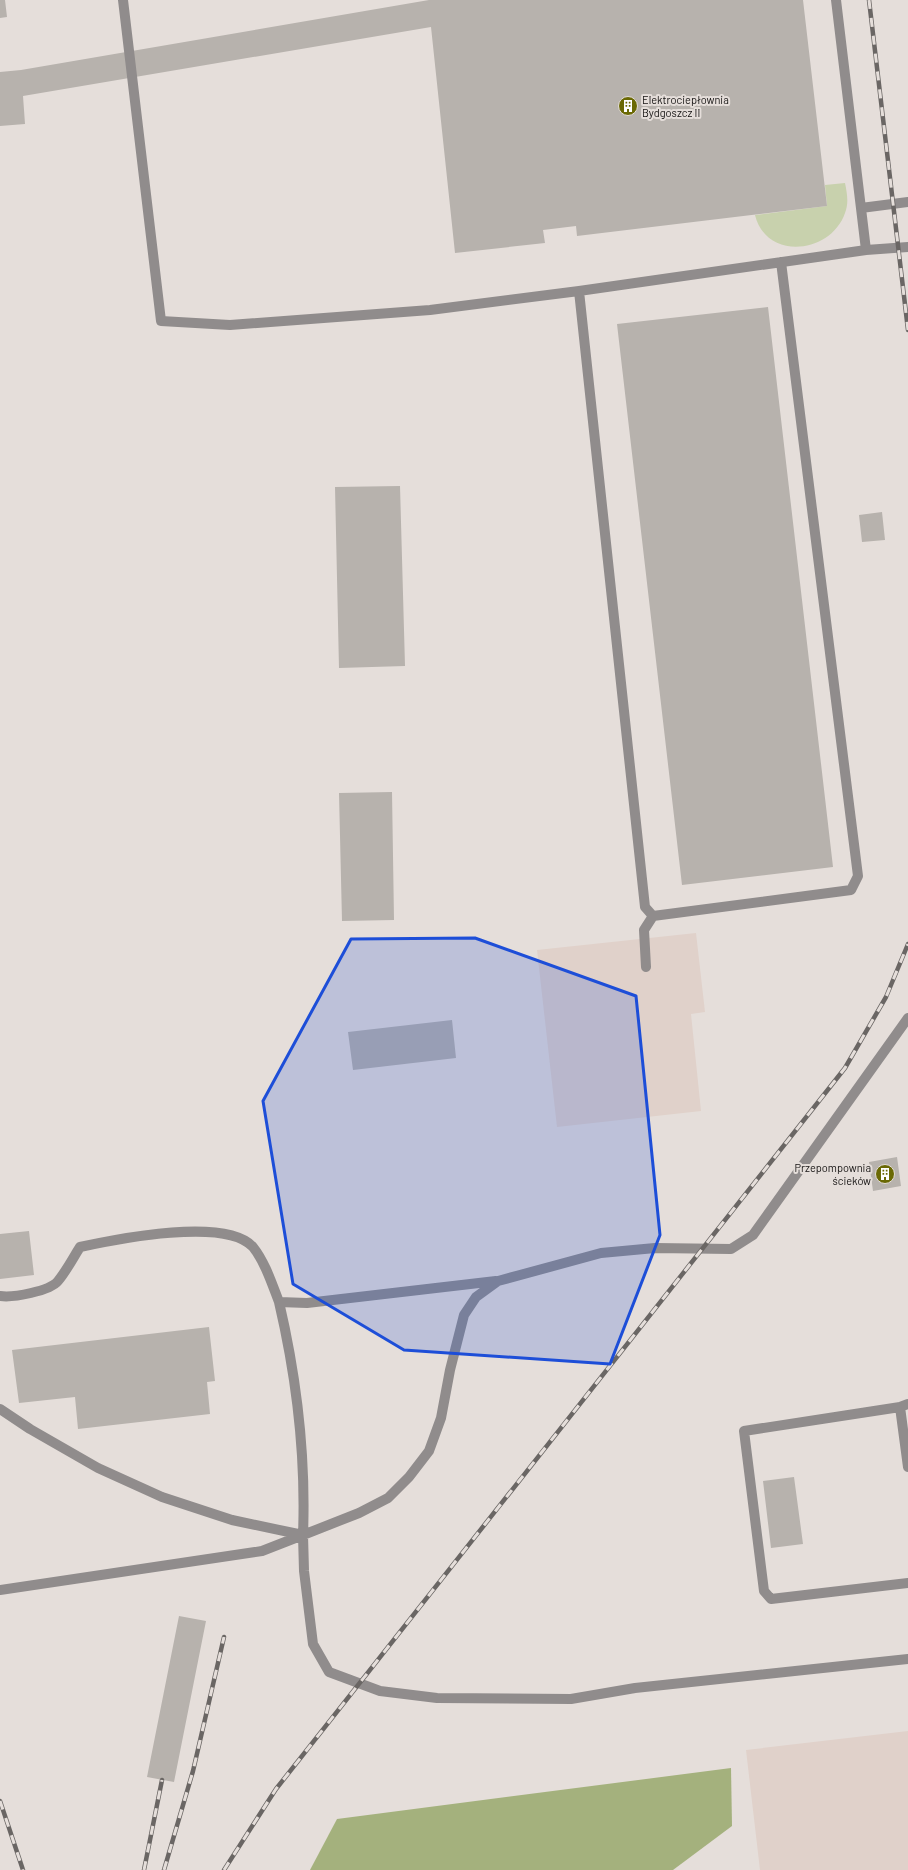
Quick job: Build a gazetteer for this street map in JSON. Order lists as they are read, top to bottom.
{
  "places": {
    "building": ["Elektrociepłownia Bydgoszcz II", "Przepompownia ścieków"]
  }
}
